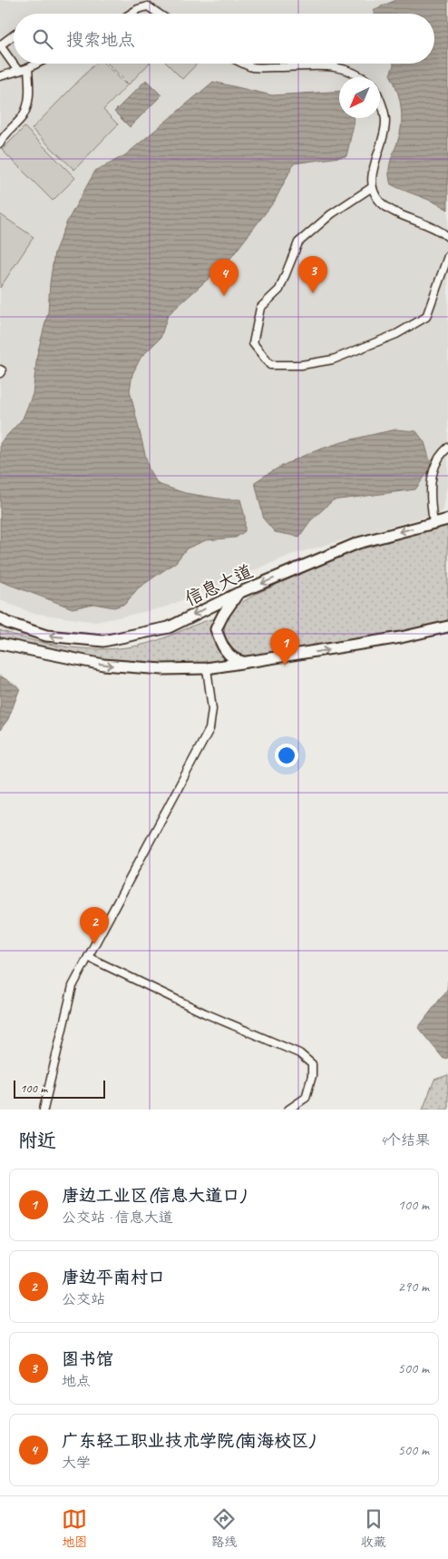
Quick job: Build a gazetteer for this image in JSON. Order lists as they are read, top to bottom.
{
  "streets": {
    "main road": ["信息大道"]
  },
  "scale_bar": "100 m",
  "north": "bottom left",
  "page": {
    "search": "搜索地点",
    "pins": [
      "3",
      "4",
      "1",
      "2"
    ],
    "scale": "100 m",
    "heading": ["附近", "4个结果"],
    "list": [
      {
        "mark": "1",
        "name": "唐边工业区(信息大道口)",
        "note": "公交站 · 信息大道",
        "value": "100 m"
      },
      {
        "mark": "2",
        "name": "唐边平南村口",
        "note": "公交站",
        "value": "290 m"
      },
      {
        "mark": "3",
        "name": "图书馆",
        "note": "地点",
        "value": "500 m"
      },
      {
        "mark": "4",
        "name": "广东轻工职业技术学院(南海校区)",
        "note": "大学",
        "value": "500 m"
      }
    ],
    "nav": ["地图", "路线", "收藏"]
  }
}
